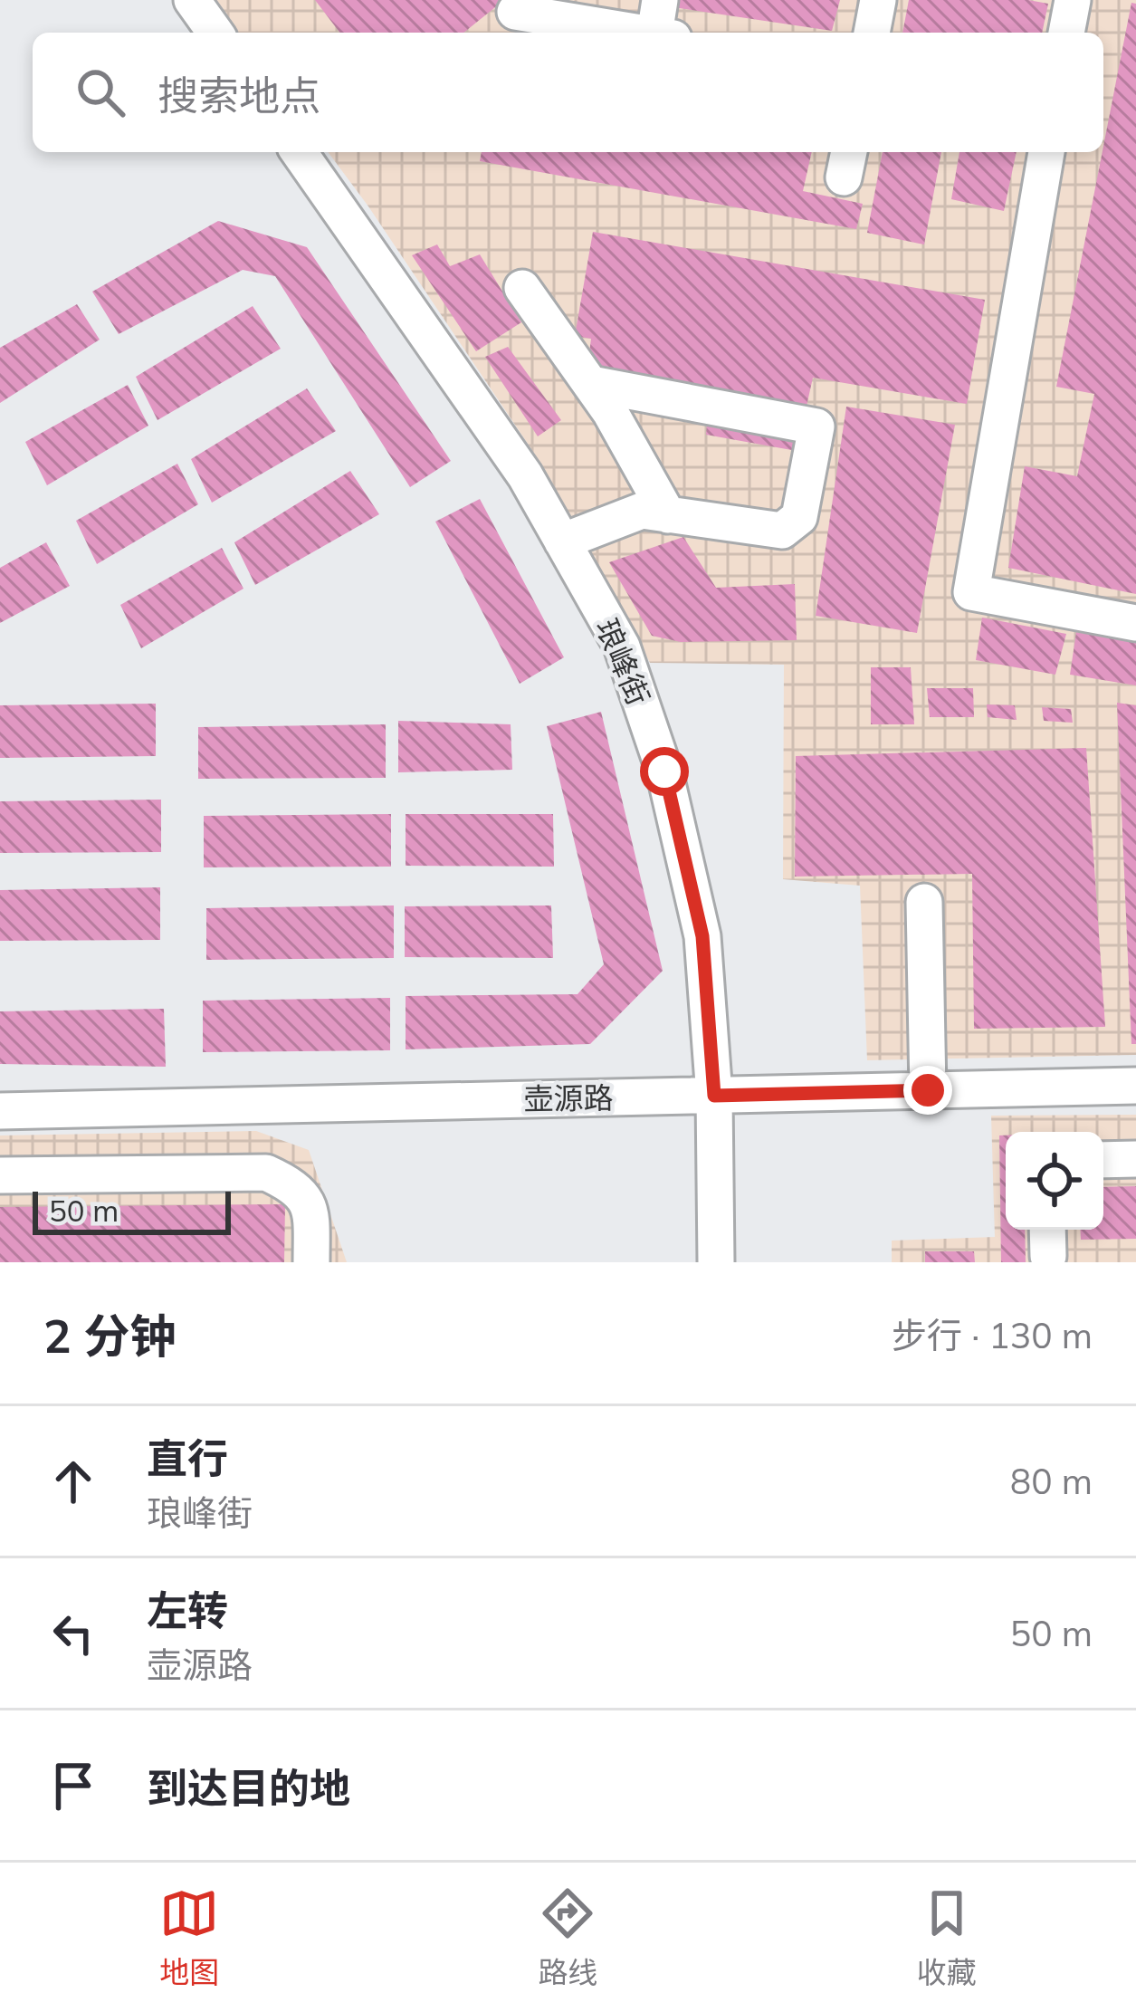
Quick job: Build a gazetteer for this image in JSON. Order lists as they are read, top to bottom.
{
  "streets": {
    "street": ["琅峰街", "壶源路"]
  },
  "crossings": [
    ["琅峰街", "壶源路"]
  ],
  "scale_bar": "50 m",
  "page": {
    "search": "搜索地点",
    "scale": "50 m",
    "heading": ["2 分钟", "步行 · 130 m"],
    "list": [
      ["直行", "琅峰街", "80 m"],
      ["左转", "壶源路", "50 m"],
      "到达目的地"
    ],
    "nav": ["地图", "路线", "收藏"]
  }
}
